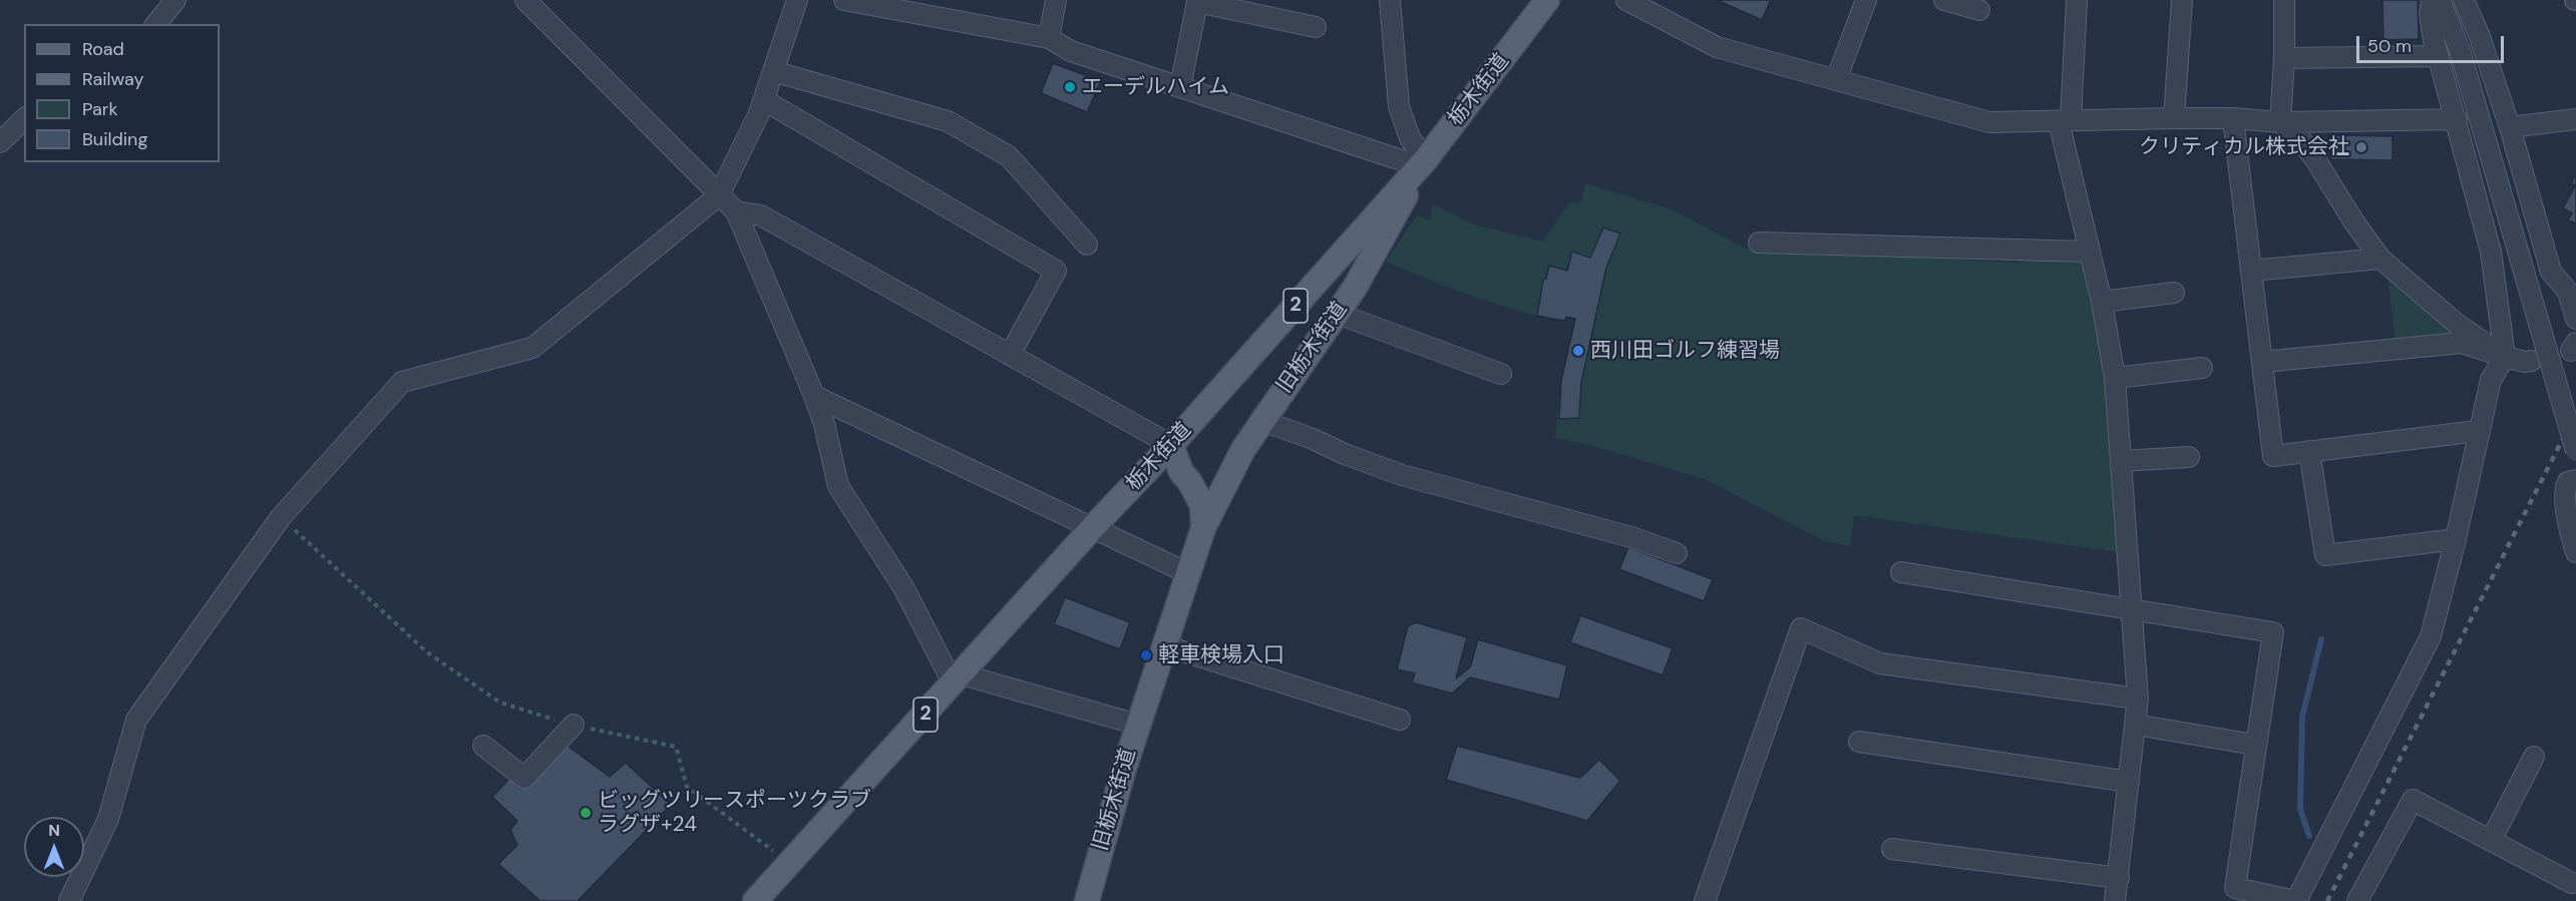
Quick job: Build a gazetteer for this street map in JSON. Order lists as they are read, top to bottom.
{
  "streets": {
    "main road": ["栃木街道", "2", "旧栃木街道"]
  },
  "crossings": [
    ["栃木街道", "旧栃木街道"]
  ],
  "places": [
    "エーデルハイム",
    "クリティカル株式会社",
    "西川田ゴルフ練習場",
    "軽車検場入口",
    "ビッグツリースポーツクラブ ラグザ+24"
  ],
  "legend": [
    "Road",
    "Railway",
    "Park",
    "Building"
  ],
  "scale_bar": "50 m",
  "north": "top"
}
